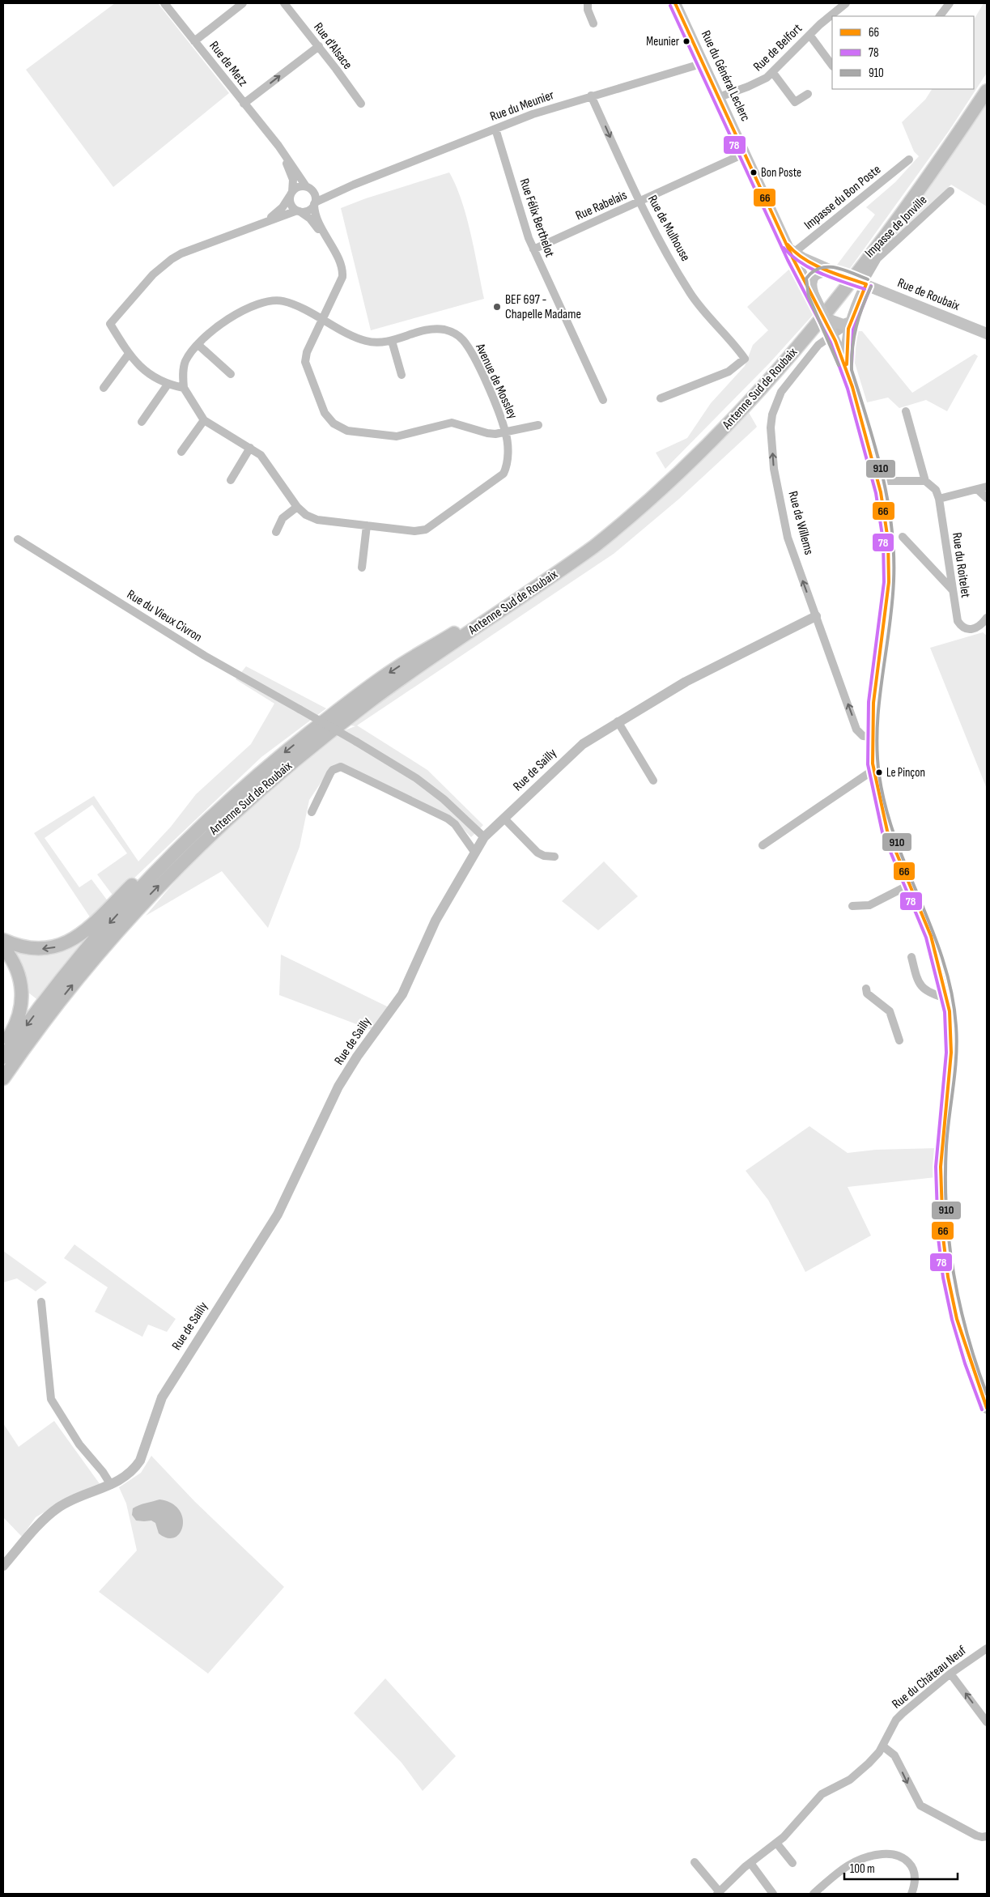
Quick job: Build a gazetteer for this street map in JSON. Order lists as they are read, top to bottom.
{
  "streets": {
    "highway": ["Antenne Sud de Roubaix"],
    "main road": ["Rue du Général Leclerc", "Rue de Roubaix"],
    "street": [
      "Rue d'Alsace",
      "Rue de Belfort",
      "Rue de Metz",
      "Rue du Meunier",
      "Impasse du Bon Poste",
      "Rue Rabelais",
      "Rue Félix Berthelot",
      "Impasse de Jonville",
      "Rue de Mulhouse",
      "Avenue de Mossley",
      "Rue de Willems",
      "Rue du Roitelet",
      "Rue du Vieux Civron",
      "Rue de Sailly",
      "Rue du Château Neuf"
    ]
  },
  "crossings": [
    ["Rue de Belfort", "Rue du Général Leclerc"],
    ["Rue de Metz", "Rue du Meunier"],
    ["Rue du Général Leclerc", "Rue du Meunier"],
    ["Rue du Général Leclerc", "Impasse du Bon Poste"],
    ["Rue du Général Leclerc", "Rue Rabelais"],
    ["Rue du Général Leclerc", "Rue de Roubaix"],
    ["Rue du Général Leclerc", "Rue de Willems"],
    ["Rue du Meunier", "Rue Félix Berthelot"],
    ["Rue du Meunier", "Rue de Mulhouse"],
    ["Impasse du Bon Poste", "Rue de Roubaix"],
    ["Rue Rabelais", "Rue Félix Berthelot"],
    ["Rue Rabelais", "Rue de Mulhouse"],
    ["Impasse de Jonville", "Rue de Roubaix"],
    ["Rue de Willems", "Rue de Sailly"],
    ["Rue du Vieux Civron", "Rue de Sailly"]
  ],
  "one_way": ["Rue de Willems"],
  "places": [
    "Meunier",
    "Bon Poste",
    "BEF 697 - Chapelle Madame",
    "Le Pinçon"
  ],
  "lines": ["transit line 66", "transit line 78", "transit line 910"],
  "legend": ["66", "78", "910"],
  "scale_bar": "100 m"
}
